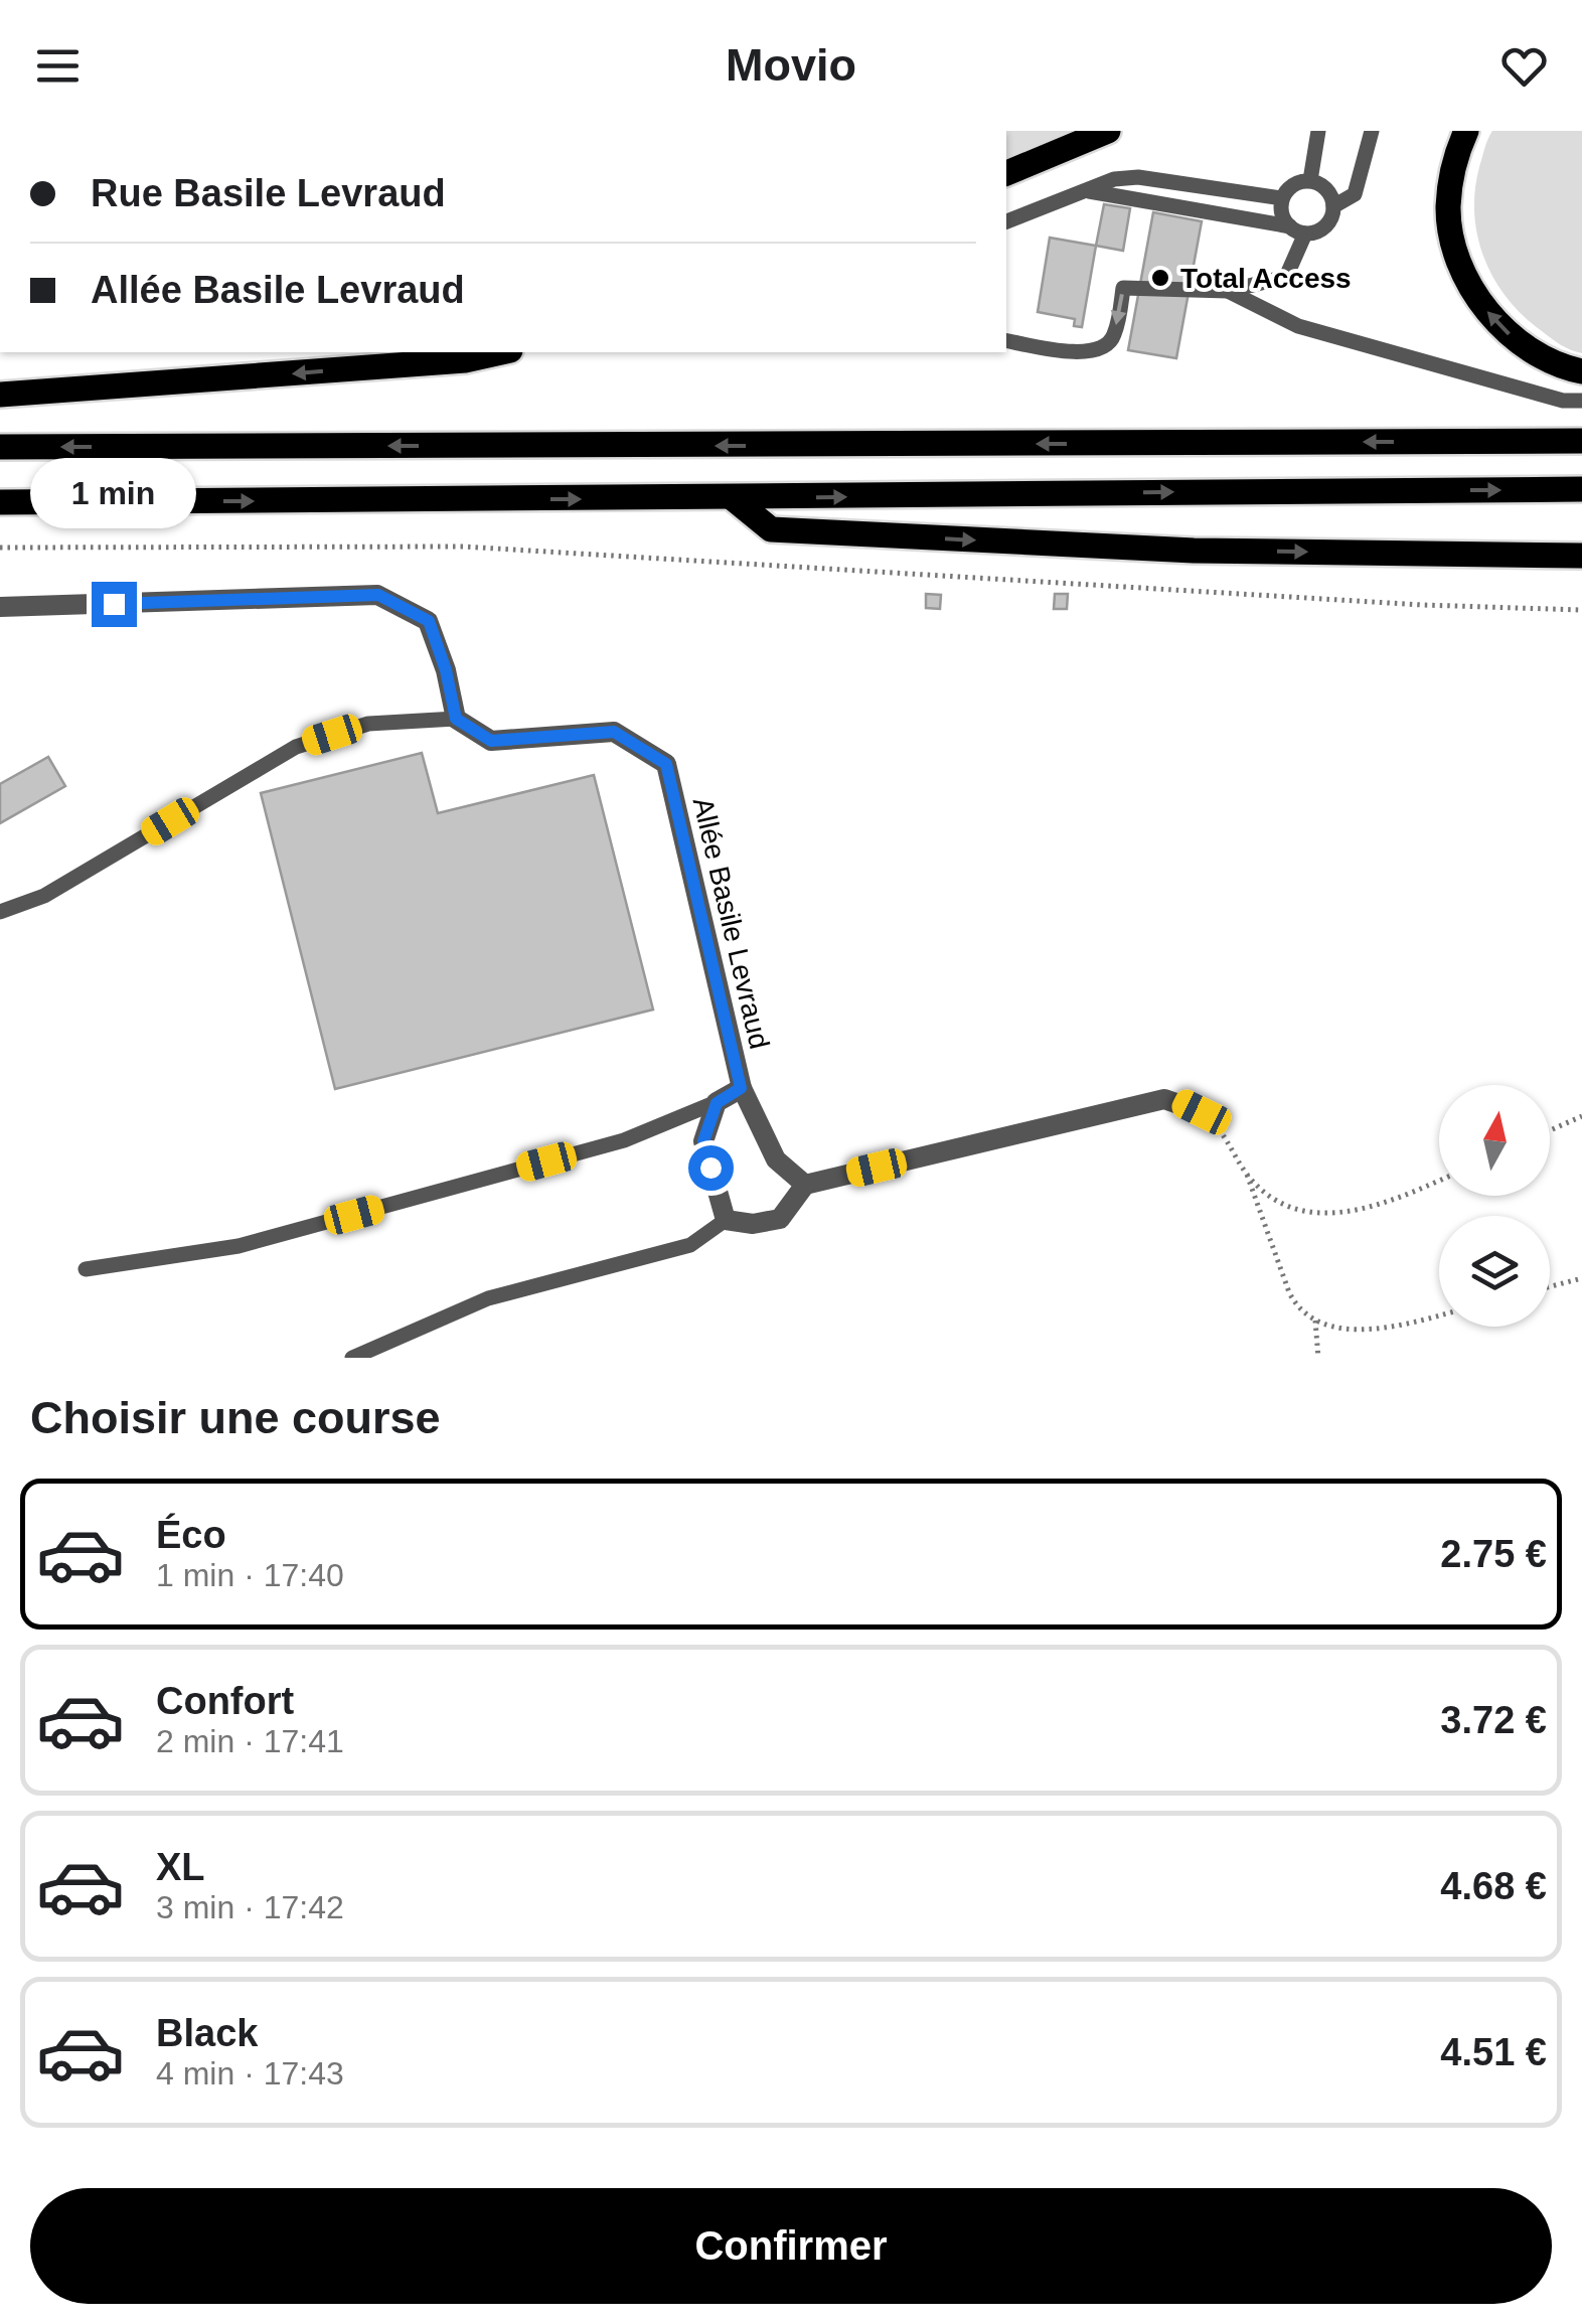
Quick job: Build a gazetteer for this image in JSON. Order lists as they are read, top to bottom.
{
  "streets": {
    "street": ["Allée Basile Levraud"]
  },
  "places": ["Total Access"],
  "north": "top",
  "page": {
    "header": "Movio",
    "banner": ["Rue Basile Levraud", "Allée Basile Levraud"],
    "bubble": "1 min",
    "heading": "Choisir une course",
    "list": [
      {
        "name": "Éco",
        "note": "1 min · 17:40",
        "value": "2.75 €"
      },
      {
        "name": "Confort",
        "note": "2 min · 17:41",
        "value": "3.72 €"
      },
      {
        "name": "XL",
        "note": "3 min · 17:42",
        "value": "4.68 €"
      },
      {
        "name": "Black",
        "note": "4 min · 17:43",
        "value": "4.51 €"
      }
    ],
    "buttons": "Confirmer"
  }
}
